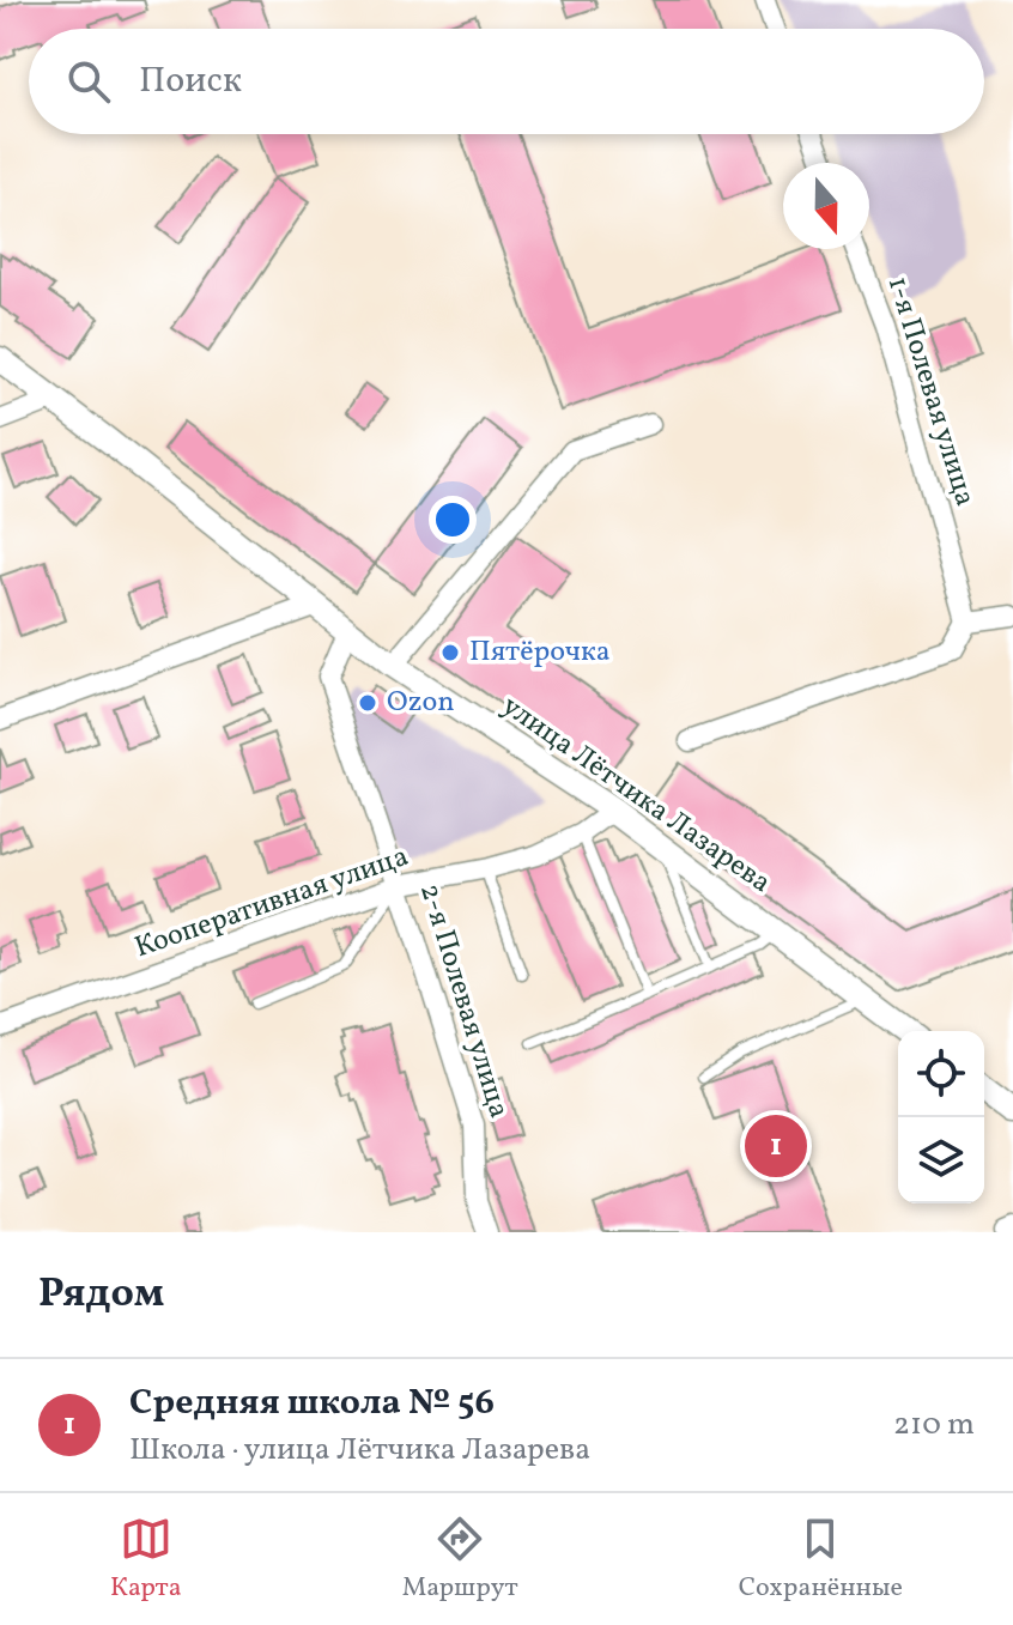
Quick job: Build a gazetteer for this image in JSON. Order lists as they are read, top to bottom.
{
  "streets": {
    "street": [
      "1-я Полевая улица",
      "улица Лётчика Лазарева",
      "Кооперативная улица",
      "2-я Полевая улица"
    ]
  },
  "crossings": [
    ["улица Лётчика Лазарева", "Кооперативная улица"],
    ["улица Лётчика Лазарева", "2-я Полевая улица"],
    ["Кооперативная улица", "2-я Полевая улица"]
  ],
  "places": ["Пятёрочка", "Ozon"],
  "north": "bottom",
  "page": {
    "search": "Поиск",
    "pins": "1",
    "heading": "Рядом",
    "list": [
      {
        "mark": "1",
        "name": "Средняя школа № 56",
        "note": "Школа · улица Лётчика Лазарева",
        "value": "210 m"
      }
    ],
    "nav": ["Карта", "Маршрут", "Сохранённые"]
  }
}
